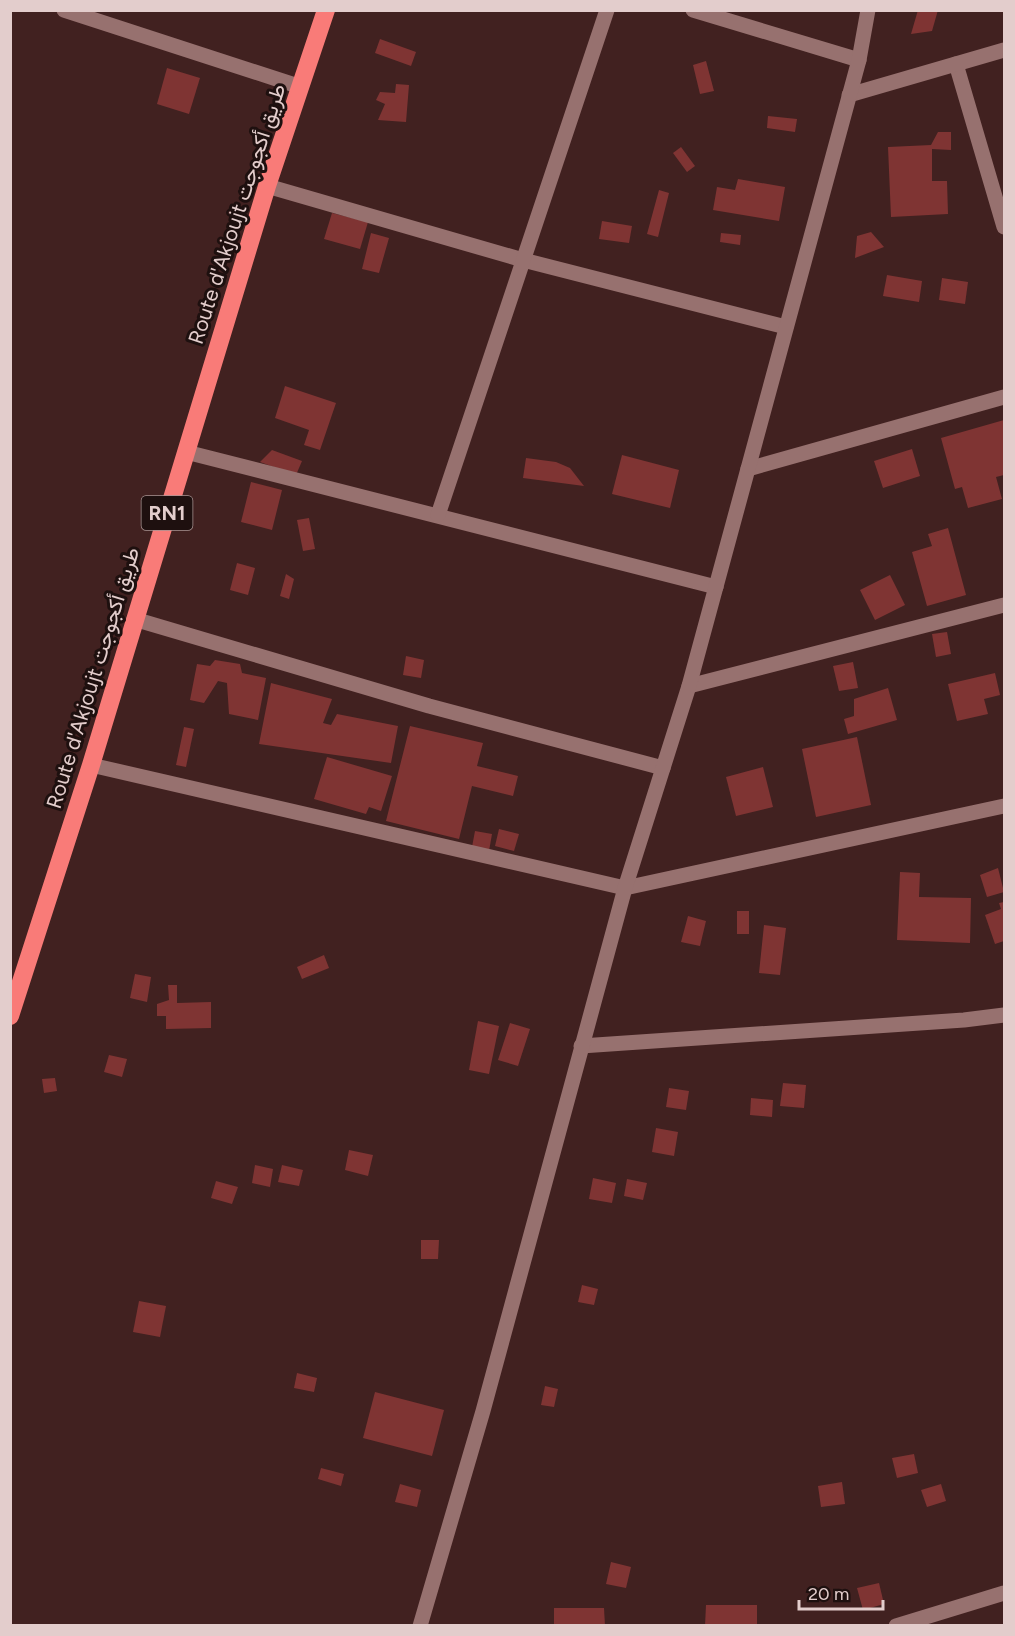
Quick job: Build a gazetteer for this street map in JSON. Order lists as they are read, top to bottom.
{
  "streets": {
    "highway": ["Route d'Akjoujt طريق أكجوجت", "RN1"]
  },
  "scale_bar": "20 m"
}
